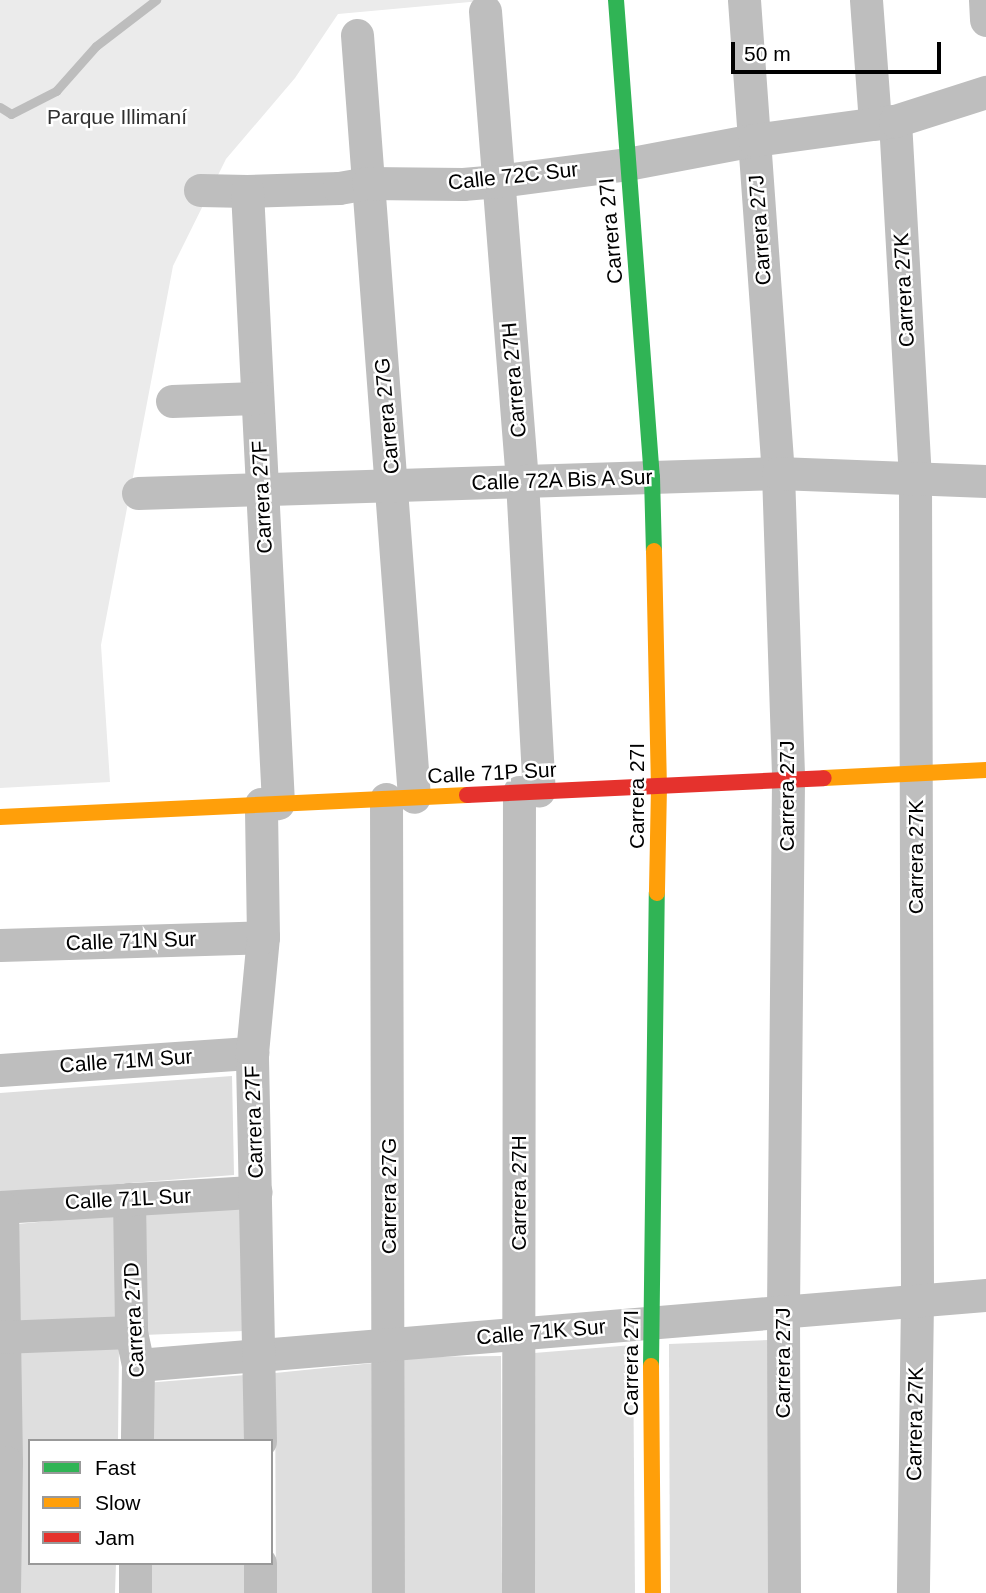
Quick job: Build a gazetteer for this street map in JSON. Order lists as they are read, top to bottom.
{
  "streets": {
    "street": [
      "Calle 72C Sur",
      "Carrera 27J",
      "Carrera 27I",
      "Carrera 27K",
      "Carrera 27H",
      "Carrera 27G",
      "Calle 72A Bis A Sur",
      "Carrera 27F",
      "Calle 71P Sur",
      "Calle 71N Sur",
      "Calle 71M Sur",
      "Calle 71L Sur",
      "Carrera 27D",
      "Calle 71K Sur"
    ]
  },
  "crossings": [
    ["Calle 72C Sur", "Carrera 27J"],
    ["Calle 72C Sur", "Carrera 27I"],
    ["Calle 72C Sur", "Carrera 27K"],
    ["Calle 72C Sur", "Carrera 27H"],
    ["Calle 72C Sur", "Carrera 27G"],
    ["Calle 72C Sur", "Carrera 27F"],
    ["Carrera 27J", "Calle 72A Bis A Sur"],
    ["Carrera 27J", "Calle 71P Sur"],
    ["Carrera 27J", "Calle 71K Sur"],
    ["Carrera 27I", "Calle 72A Bis A Sur"],
    ["Carrera 27I", "Calle 71P Sur"],
    ["Carrera 27I", "Calle 71K Sur"],
    ["Carrera 27K", "Calle 72A Bis A Sur"],
    ["Carrera 27K", "Calle 71P Sur"],
    ["Carrera 27K", "Calle 71K Sur"],
    ["Carrera 27H", "Calle 72A Bis A Sur"],
    ["Carrera 27H", "Calle 71P Sur"],
    ["Carrera 27H", "Calle 71K Sur"],
    ["Carrera 27G", "Calle 72A Bis A Sur"],
    ["Carrera 27G", "Calle 71P Sur"],
    ["Carrera 27G", "Calle 71K Sur"],
    ["Calle 72A Bis A Sur", "Carrera 27F"],
    ["Carrera 27F", "Calle 71P Sur"],
    ["Carrera 27F", "Calle 71N Sur"],
    ["Carrera 27F", "Calle 71M Sur"],
    ["Carrera 27F", "Calle 71L Sur"],
    ["Carrera 27F", "Calle 71K Sur"],
    ["Calle 71L Sur", "Carrera 27D"],
    ["Carrera 27D", "Calle 71K Sur"]
  ],
  "parks": ["Parque Illimaní"],
  "legend": ["Fast", "Slow", "Jam"],
  "scale_bar": "50 m"
}
